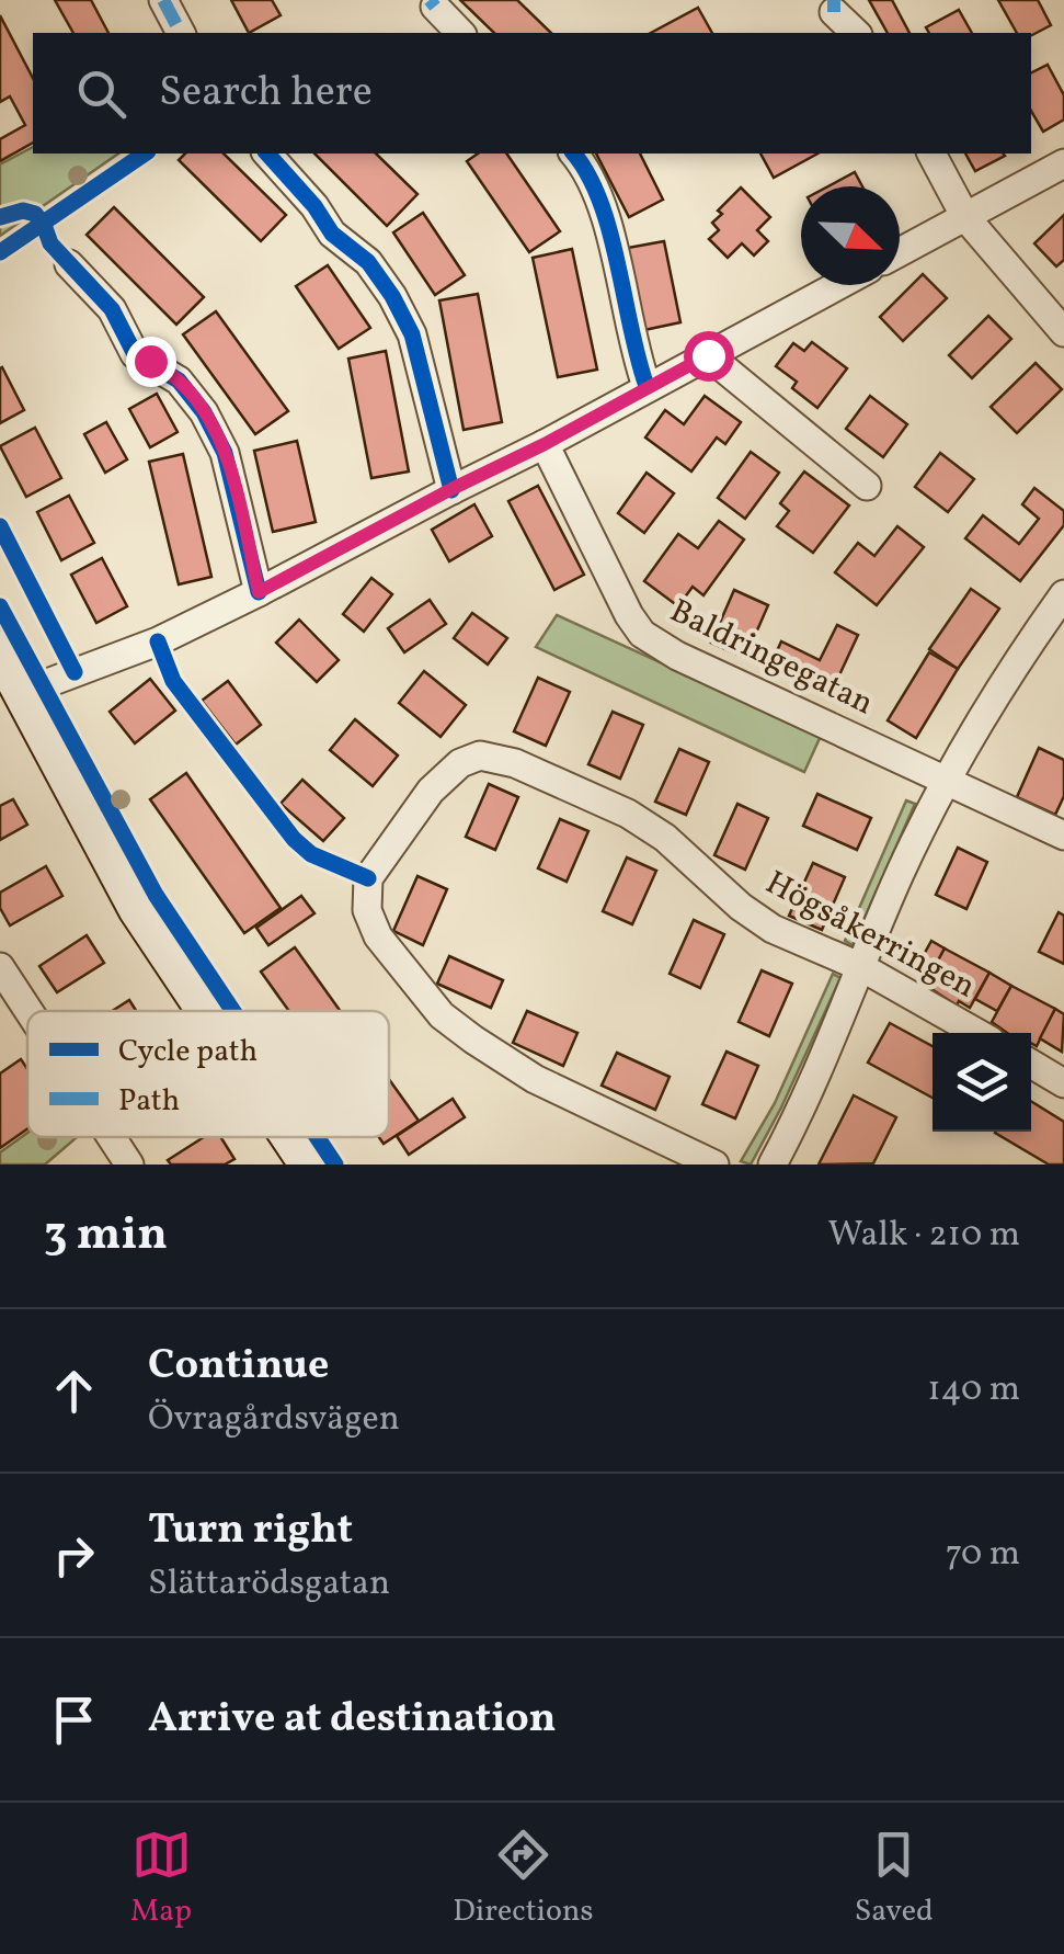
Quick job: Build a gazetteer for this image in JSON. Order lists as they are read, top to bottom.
{
  "streets": {
    "street": ["Baldringegatan", "Högsåkerringen"]
  },
  "legend": ["Cycle path", "Path"],
  "north": "bottom right",
  "page": {
    "search": "Search here",
    "heading": ["3 min", "Walk · 210 m"],
    "list": [
      ["Continue", "Övragårdsvägen", "140 m"],
      ["Turn right", "Slättarödsgatan", "70 m"],
      "Arrive at destination"
    ],
    "nav": ["Map", "Directions", "Saved"]
  }
}
